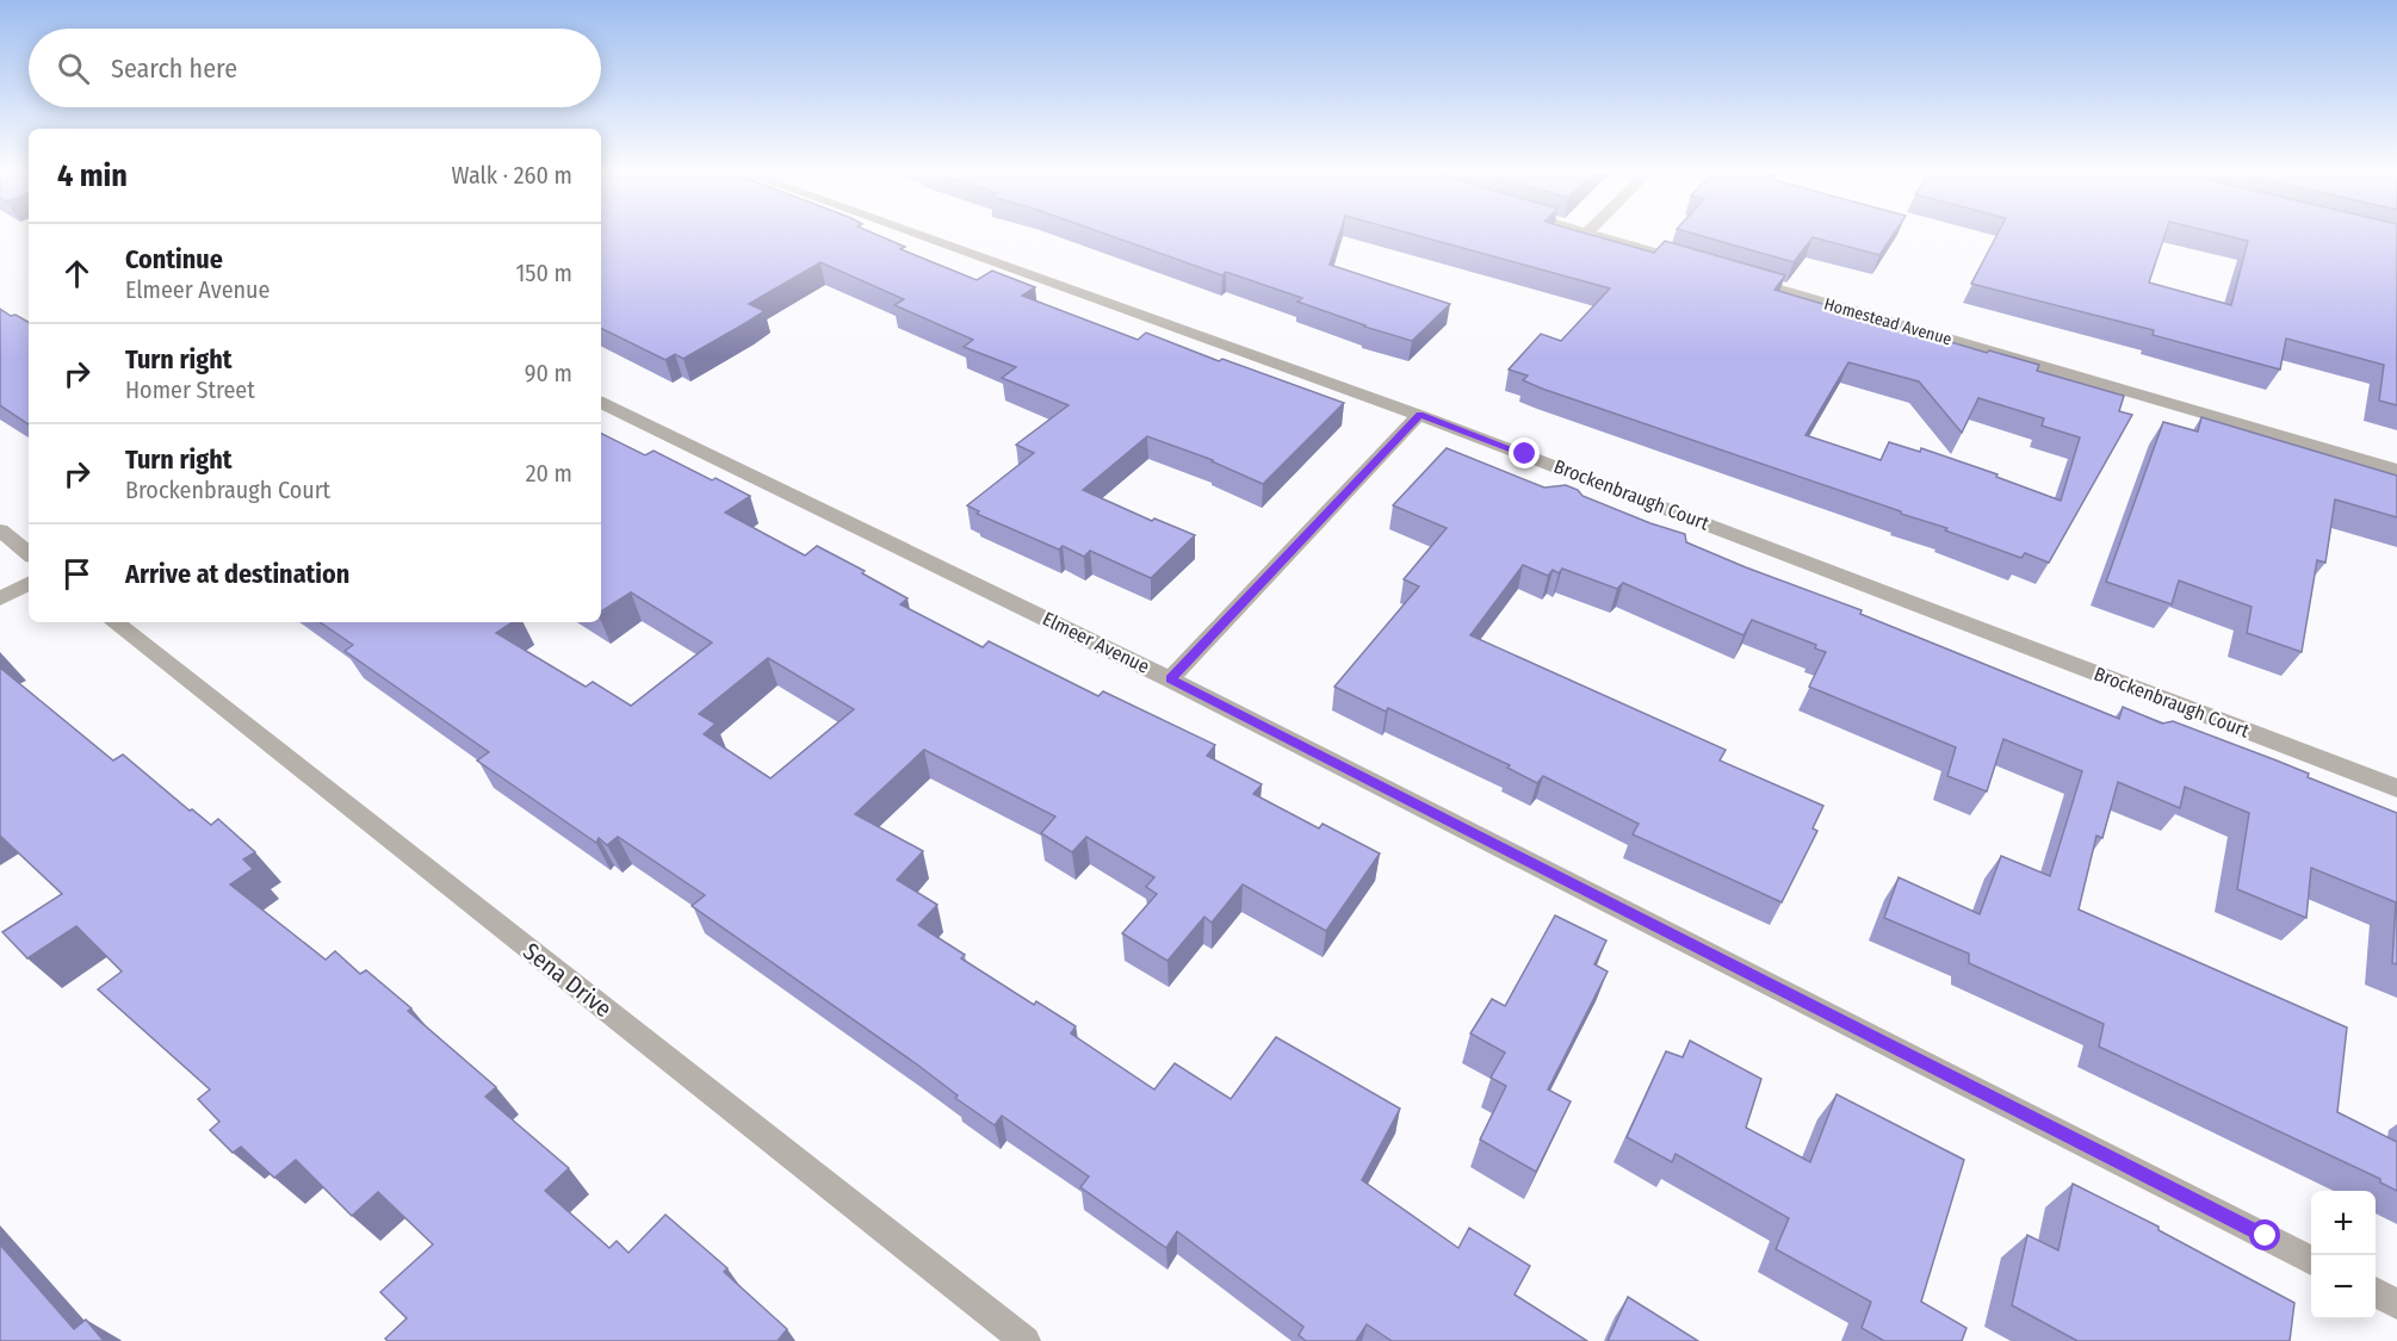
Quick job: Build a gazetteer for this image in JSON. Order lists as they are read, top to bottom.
{
  "streets": {
    "street": [
      "Homestead Avenue",
      "Brockenbraugh Court",
      "Elmeer Avenue",
      "Sena Drive"
    ]
  },
  "page": {
    "search": "Search here",
    "heading": ["4 min", "Walk · 260 m"],
    "list": [
      ["Continue", "Elmeer Avenue", "150 m"],
      ["Turn right", "Homer Street", "90 m"],
      ["Turn right", "Brockenbraugh Court", "20 m"],
      "Arrive at destination"
    ],
    "map_buttons": ["+", "−"]
  }
}
